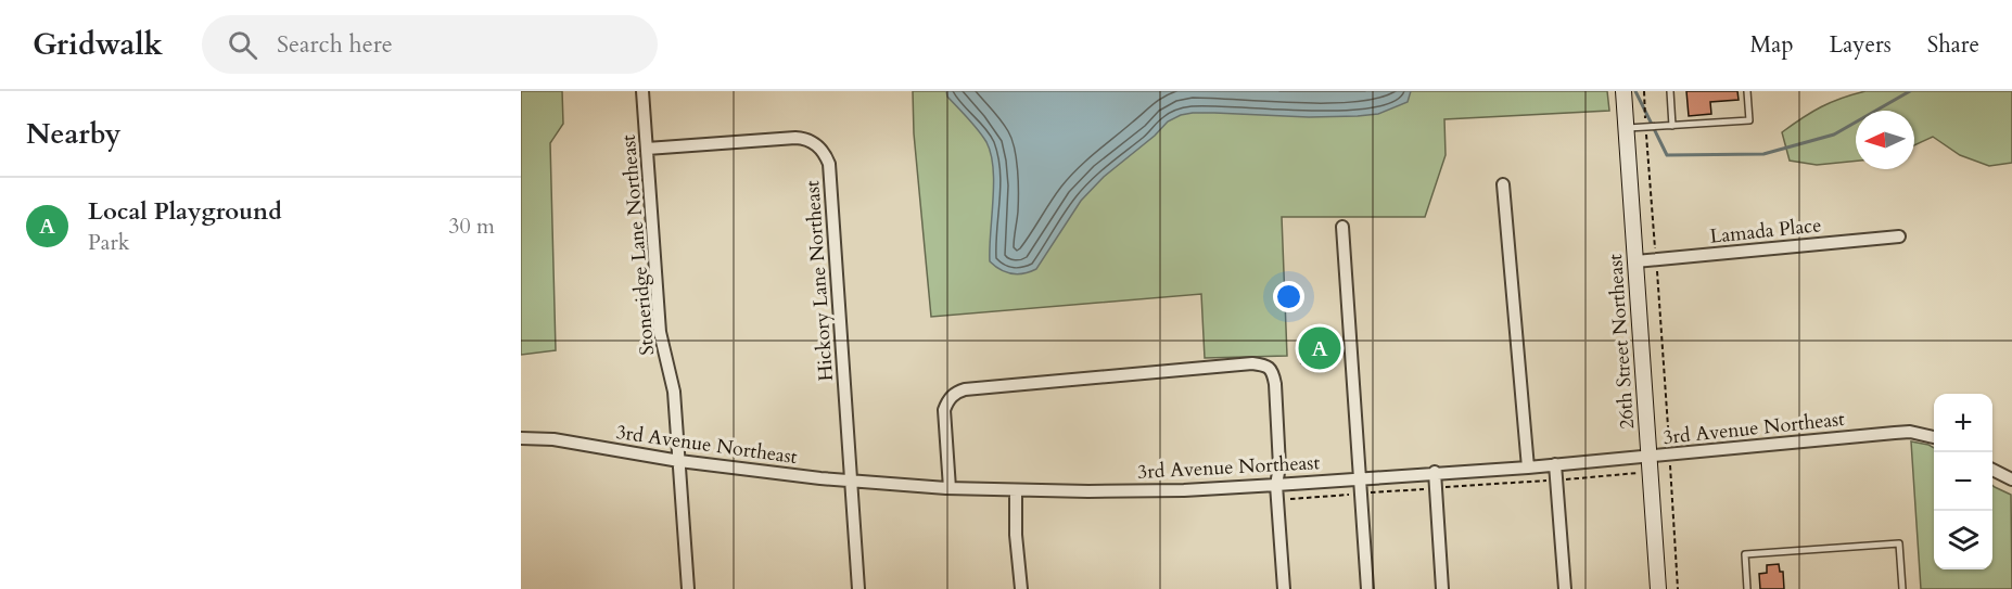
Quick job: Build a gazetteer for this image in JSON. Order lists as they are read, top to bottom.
{
  "streets": {
    "main road": ["26th Street Northeast"],
    "street": [
      "Lamada Place",
      "Stoneridge Lane Northeast",
      "Hickory Lane Northeast",
      "3rd Avenue Northeast"
    ]
  },
  "crossings": [
    ["Lamada Place", "26th Street Northeast"],
    ["Stoneridge Lane Northeast", "Hickory Lane Northeast"],
    ["Stoneridge Lane Northeast", "3rd Avenue Northeast"],
    ["Hickory Lane Northeast", "3rd Avenue Northeast"],
    ["26th Street Northeast", "3rd Avenue Northeast"]
  ],
  "north": "left",
  "page": {
    "header": "Gridwalk",
    "search": "Search here",
    "nav": ["Map", "Layers", "Share"],
    "heading": "Nearby",
    "list": [
      {
        "mark": "A",
        "name": "Local Playground",
        "note": "Park",
        "value": "30 m"
      }
    ],
    "pins": "A",
    "map_buttons": ["+", "−"]
  }
}
